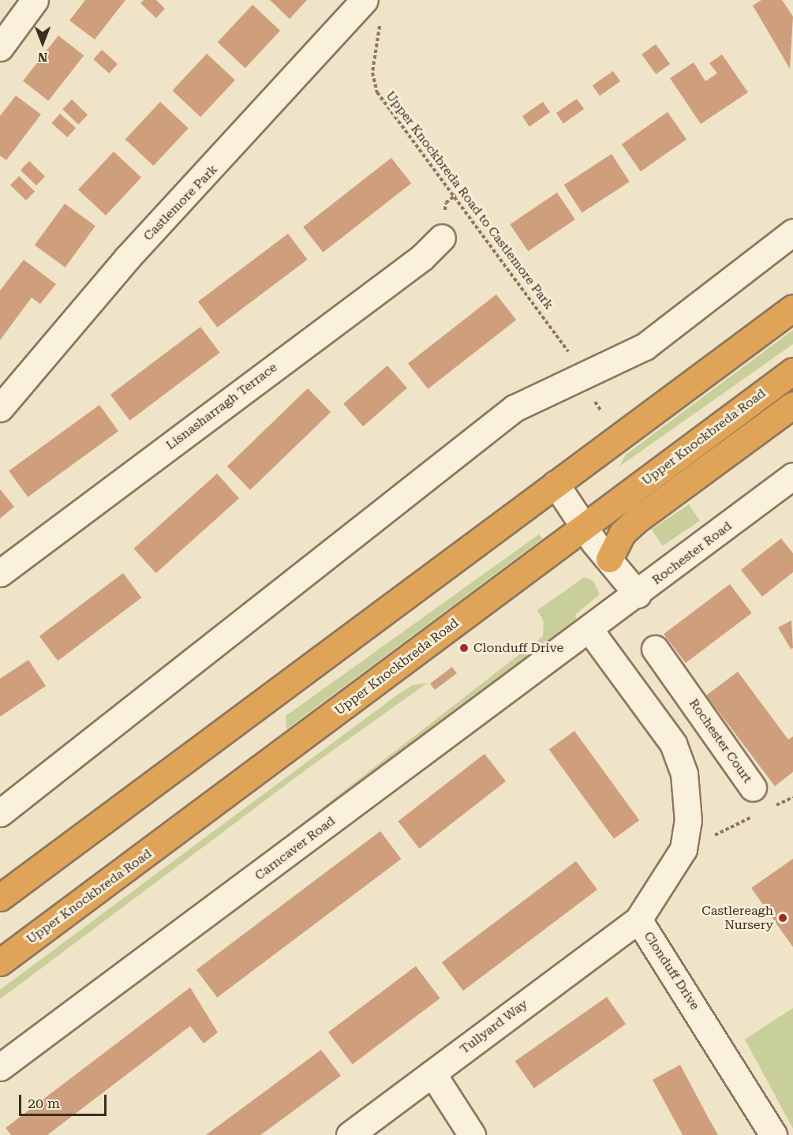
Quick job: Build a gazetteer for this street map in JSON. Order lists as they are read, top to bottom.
{
  "streets": {
    "highway": ["Upper Knockbreda Road"],
    "street": [
      "Castlemore Park",
      "Lisnasharragh Terrace",
      "Rochester Road",
      "Rochester Court",
      "Carncaver Road",
      "Clonduff Drive",
      "Tullyard Way"
    ],
    "path": ["Upper Knockbreda Road to Castlemore Park"]
  },
  "crossings": [
    ["Upper Knockbreda Road to Castlemore Park", "Castlemore Park"],
    ["Rochester Road", "Carncaver Road"],
    ["Rochester Road", "Clonduff Drive"],
    ["Rochester Court", "Clonduff Drive"],
    ["Carncaver Road", "Clonduff Drive"],
    ["Clonduff Drive", "Tullyard Way"]
  ],
  "places": ["Clonduff Drive", "Castlereagh Nursery"],
  "scale_bar": "20 m",
  "north": "bottom"
}
